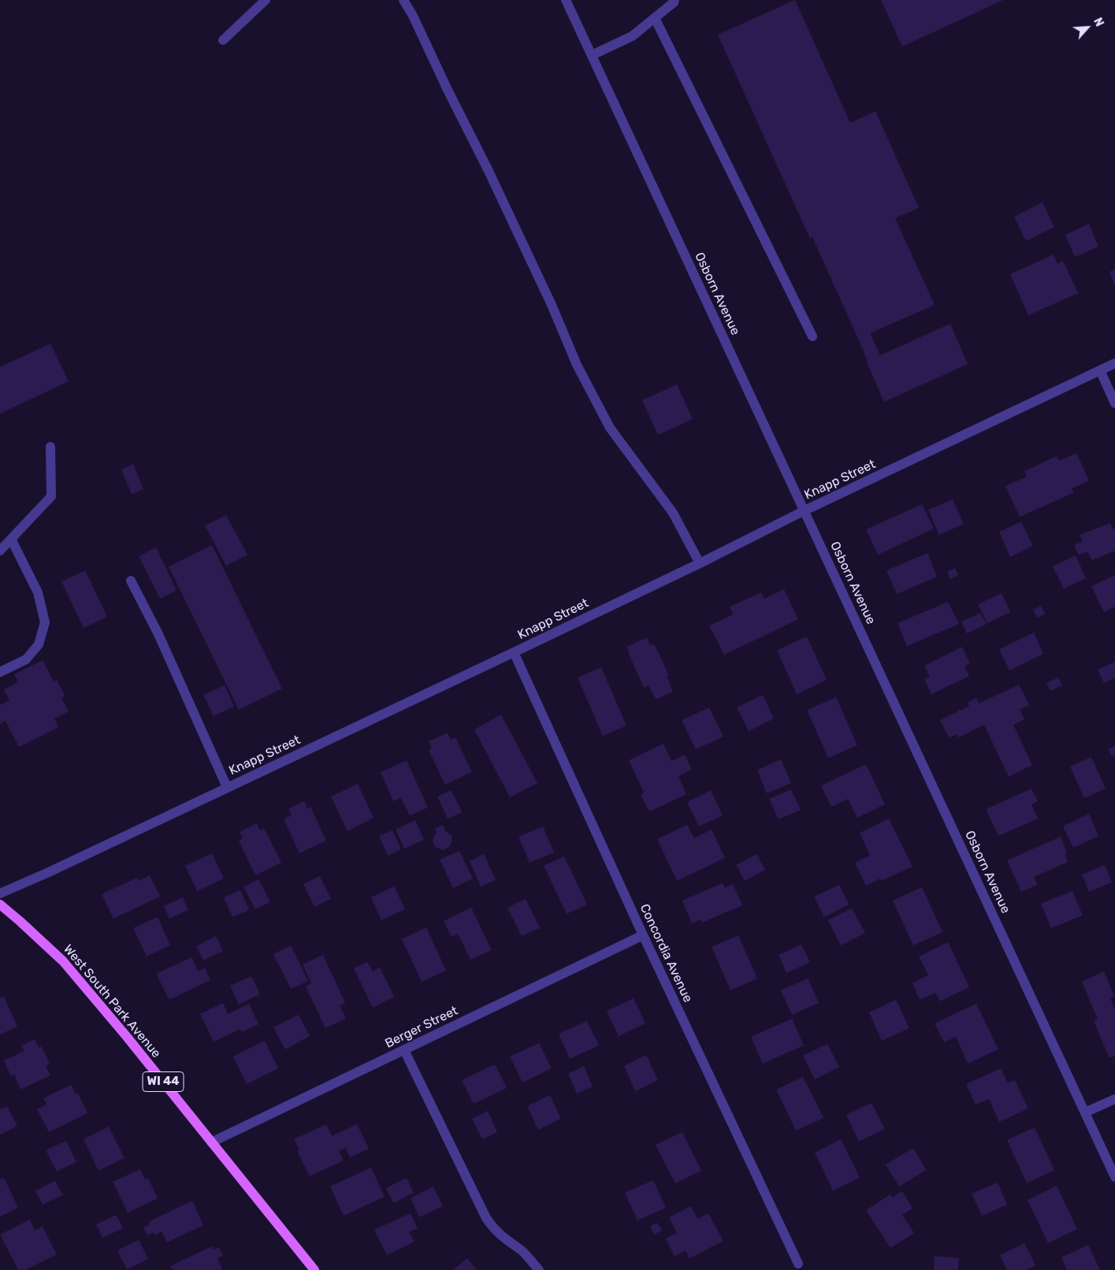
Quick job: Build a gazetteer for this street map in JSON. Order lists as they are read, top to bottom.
{
  "streets": {
    "main road": ["West South Park Avenue", "WI 44"],
    "street": [
      "Osborn Avenue",
      "Knapp Street",
      "Concordia Avenue",
      "Berger Street"
    ]
  },
  "crossings": [
    ["Osborn Avenue", "Knapp Street"],
    ["Knapp Street", "Concordia Avenue"],
    ["Concordia Avenue", "Berger Street"],
    ["West South Park Avenue", "Berger Street"]
  ],
  "north": "top right"
}
